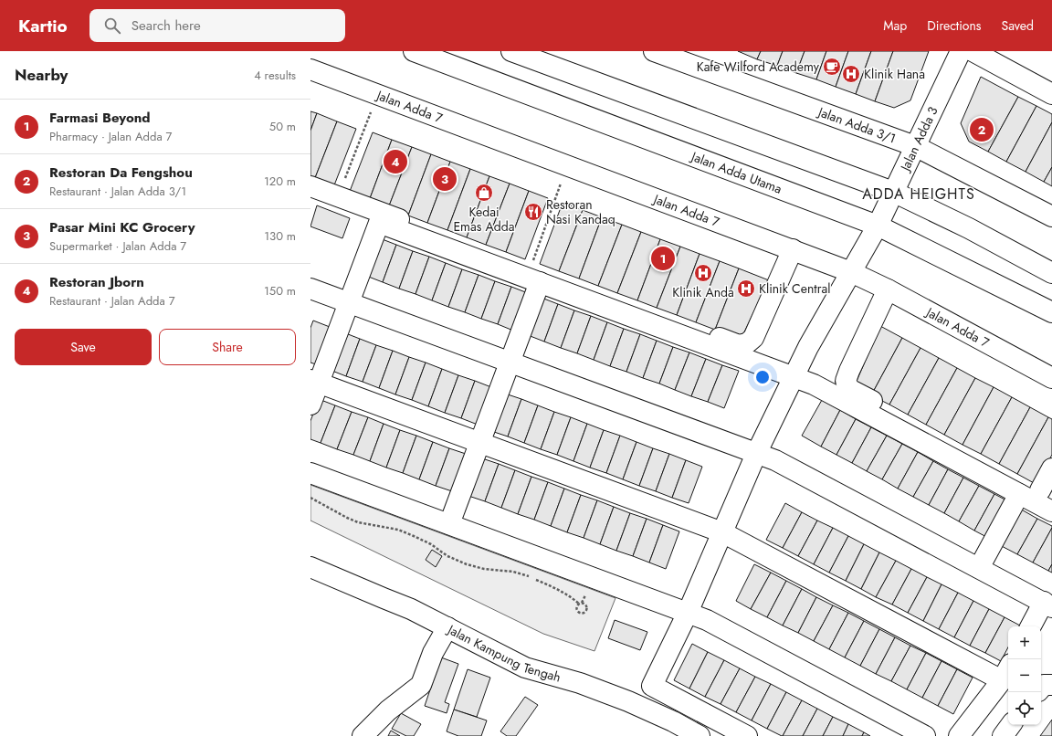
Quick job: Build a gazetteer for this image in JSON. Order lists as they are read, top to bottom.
{
  "streets": {
    "street": [
      "Jalan Adda 7",
      "Jalan Adda 3/1",
      "Jalan Adda 3",
      "Jalan Adda Utama",
      "Jalan Kampung Tengah"
    ]
  },
  "crossings": [
    ["Jalan Adda 7", "Jalan Adda 3"],
    ["Jalan Adda 3/1", "Jalan Adda 3"],
    ["Jalan Adda 3", "Jalan Adda Utama"]
  ],
  "districts": ["ADDA HEIGHTS"],
  "places": {
    "cafe": ["Kafe Wilford Academy"],
    "hospital": ["Klinik Hana", "Klinik Anda", "Klinik Central"],
    "shop": ["Kedai Emas Adda"],
    "restaurant": ["Restoran Nasi Kandaq"]
  },
  "page": {
    "header": "Kartio",
    "search": "Search here",
    "nav": ["Map", "Directions", "Saved"],
    "heading": ["Nearby", "4 results"],
    "list": [
      {
        "mark": "1",
        "name": "Farmasi Beyond",
        "note": "Pharmacy · Jalan Adda 7",
        "value": "50 m"
      },
      {
        "mark": "2",
        "name": "Restoran Da Fengshou",
        "note": "Restaurant · Jalan Adda 3/1",
        "value": "120 m"
      },
      {
        "mark": "3",
        "name": "Pasar Mini KC Grocery",
        "note": "Supermarket · Jalan Adda 7",
        "value": "130 m"
      },
      {
        "mark": "4",
        "name": "Restoran Jborn",
        "note": "Restaurant · Jalan Adda 7",
        "value": "150 m"
      }
    ],
    "pins": [
      "2",
      "4",
      "3",
      "1"
    ],
    "buttons": ["Save", "Share"],
    "map_buttons": ["+", "−"]
  }
}
